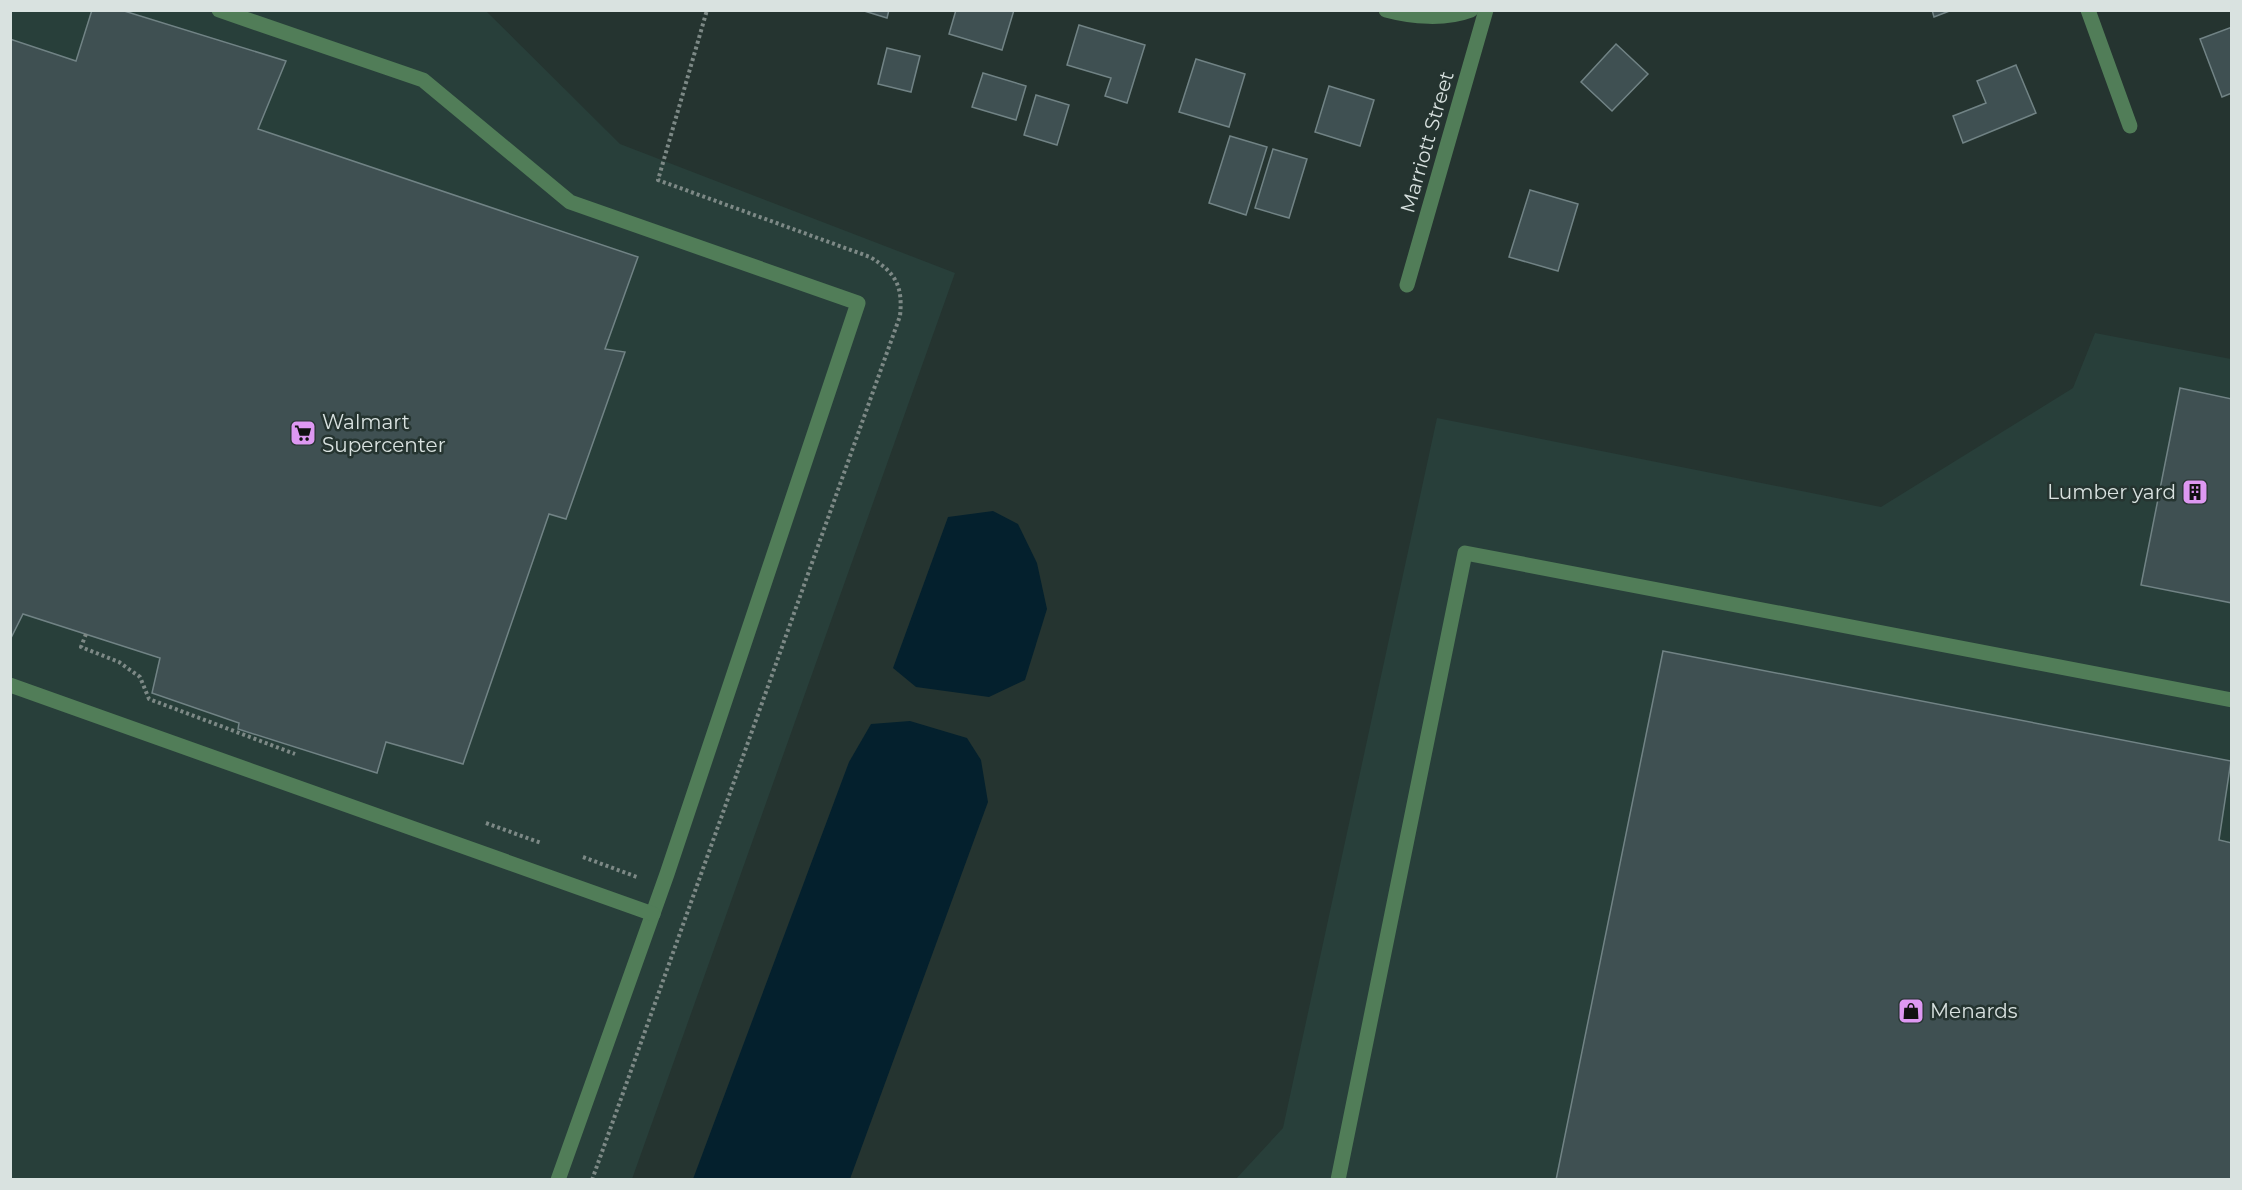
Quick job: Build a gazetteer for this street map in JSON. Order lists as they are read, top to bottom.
{
  "streets": {
    "street": ["Marriott Street"]
  },
  "places": {
    "supermarket": ["Walmart Supercenter"],
    "building": ["Lumber yard"],
    "shop": ["Menards"]
  }
}
